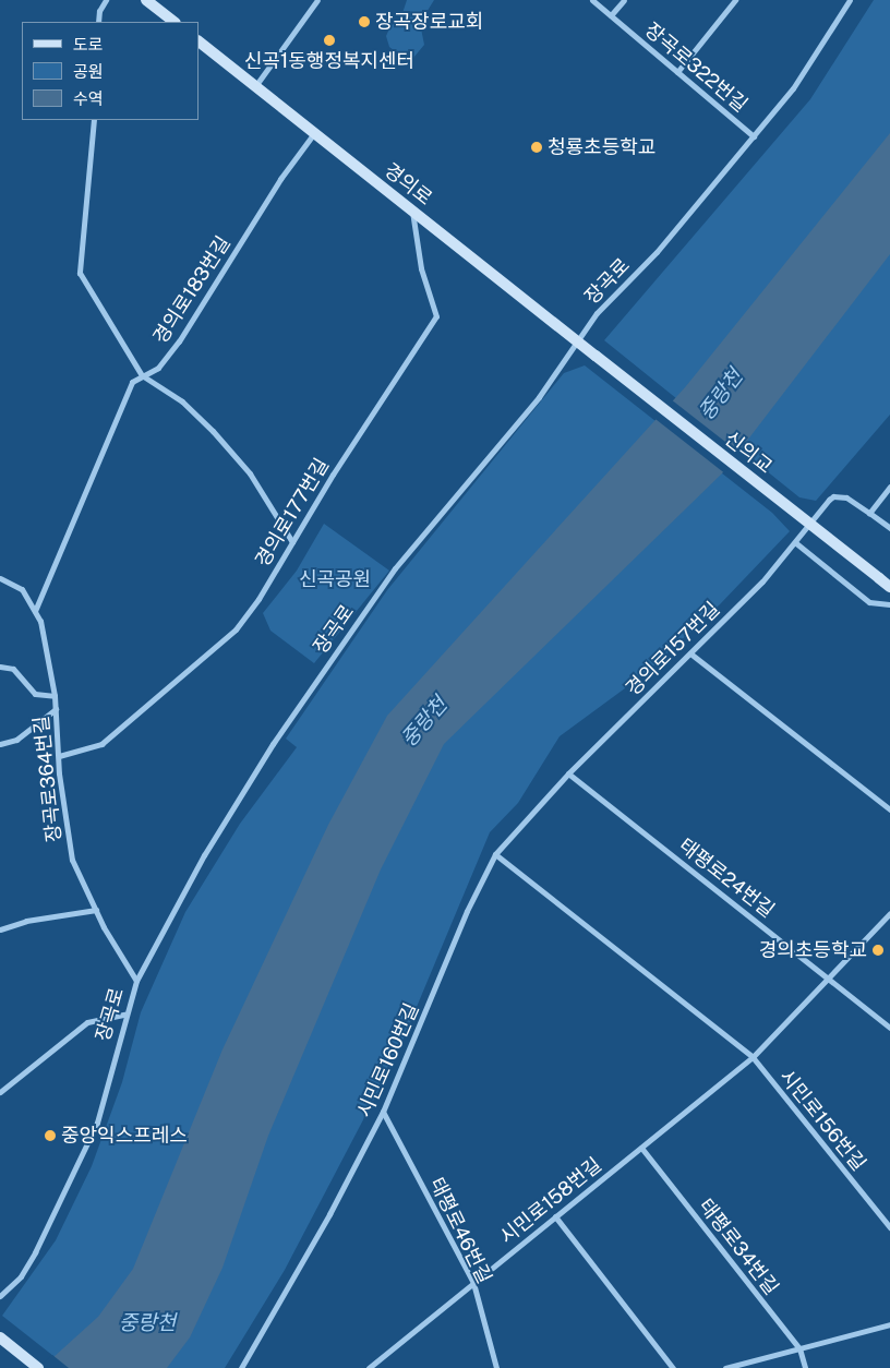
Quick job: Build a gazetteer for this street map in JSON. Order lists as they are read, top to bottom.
{
  "streets": {
    "street": [
      "장곡로322번길",
      "경의로",
      "장곡로",
      "경의로183번길",
      "신의교",
      "경의로177번길",
      "경의로157번길",
      "장곡로364번길",
      "태평로24번길",
      "시민로160번길",
      "시민로156번길",
      "시민로158번길",
      "태평로46번길",
      "태평로34번길"
    ]
  },
  "crossings": [
    ["장곡로322번길", "장곡로"],
    ["경의로", "장곡로"],
    ["경의로", "경의로183번길"],
    ["경의로", "신의교"],
    ["경의로", "경의로177번길"],
    ["장곡로", "장곡로364번길"],
    ["경의로183번길", "장곡로364번길"],
    ["경의로177번길", "장곡로364번길"],
    ["경의로157번길", "태평로24번길"],
    ["경의로157번길", "시민로160번길"],
    ["태평로24번길", "시민로160번길"],
    ["태평로24번길", "시민로158번길"],
    ["시민로160번길", "태평로46번길"],
    ["시민로156번길", "시민로158번길"],
    ["시민로158번길", "태평로46번길"],
    ["시민로158번길", "태평로34번길"]
  ],
  "water": ["중랑천"],
  "parks": ["신곡공원"],
  "places": [
    "장곡장로교회",
    "신곡1동행정복지센터",
    "청룡초등학교",
    "경의초등학교",
    "중앙익스프레스"
  ],
  "legend": ["도로", "공원", "수역"]
}
